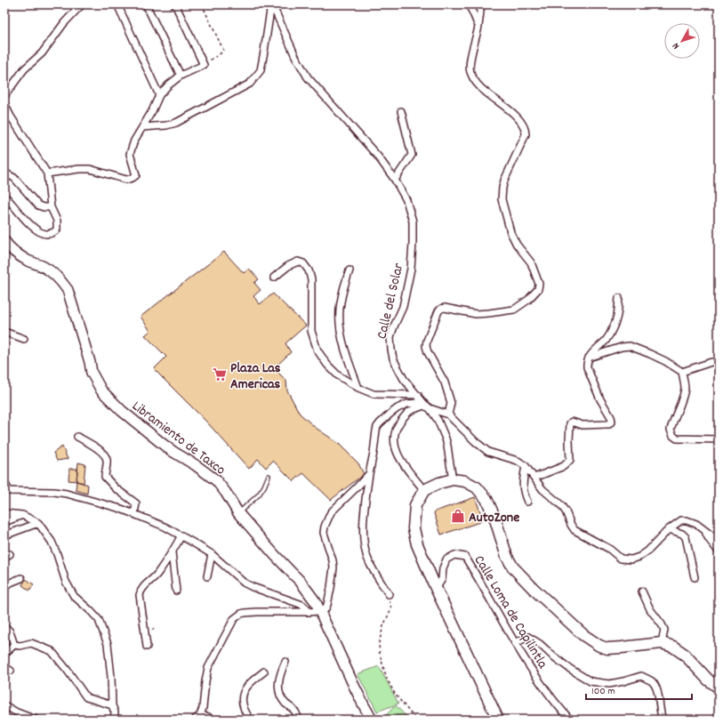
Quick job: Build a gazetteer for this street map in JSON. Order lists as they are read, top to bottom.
{
  "streets": {
    "main road": ["Libramiento de Taxco"],
    "street": ["Calle del Solar", "Calle Loma de Capilintla"]
  },
  "places": {
    "supermarket": ["Plaza Las Americas"],
    "shop": ["AutoZone"]
  },
  "scale_bar": "100 m",
  "north": "bottom left"
}
